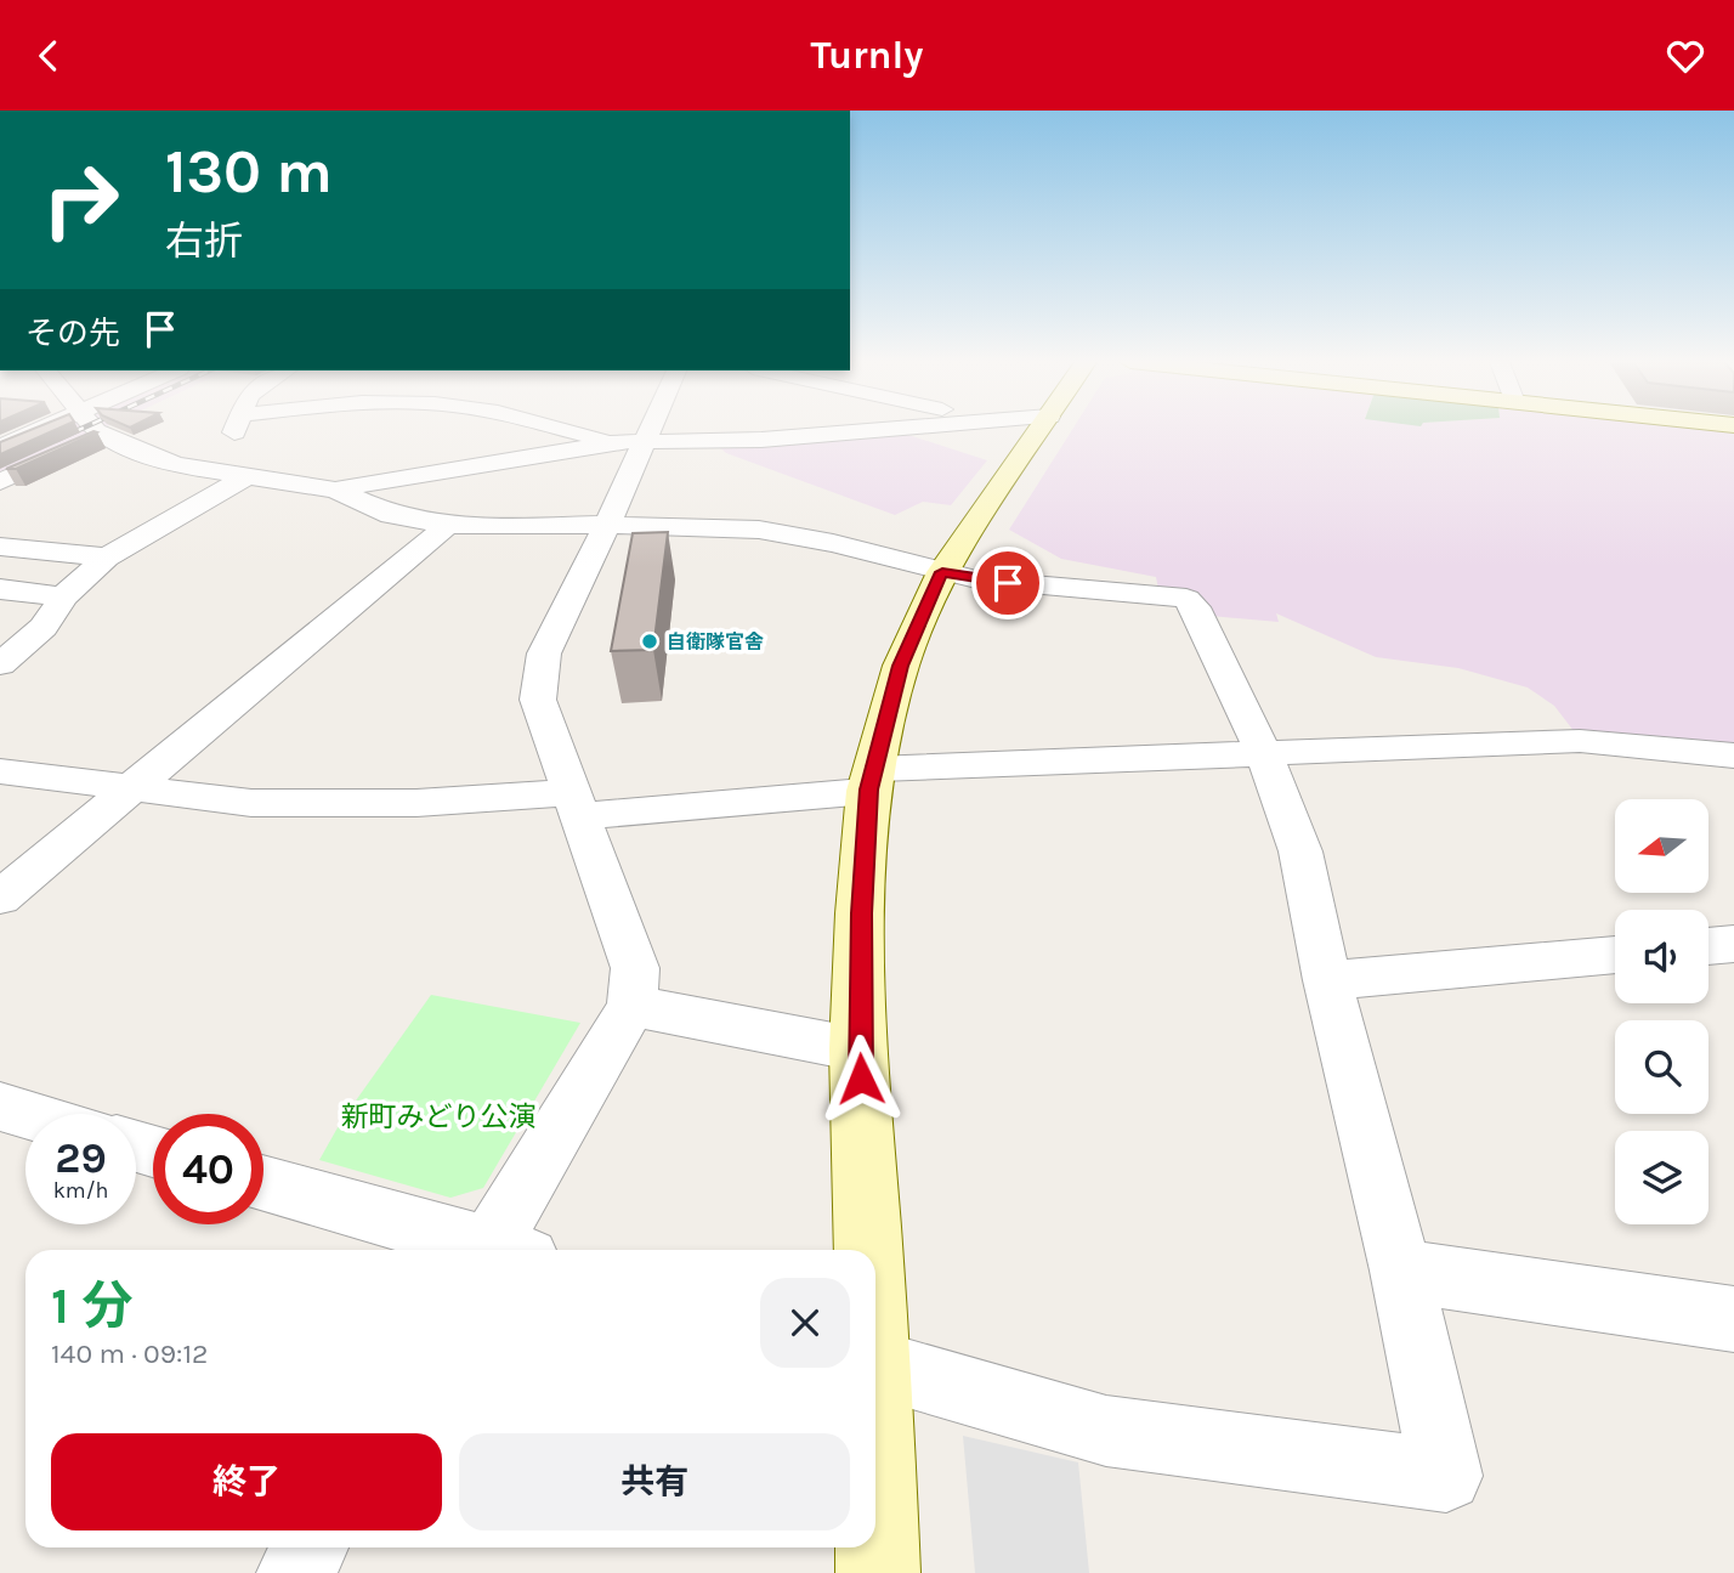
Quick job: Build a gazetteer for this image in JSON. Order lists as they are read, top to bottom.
{
  "parks": ["新町みどり公演"],
  "places": ["自衛隊官舎"],
  "north": "left",
  "page": {
    "header": "Turnly",
    "turn": ["130 m", "右折"],
    "then": "その先",
    "speed": "29 km/h",
    "limit": "40",
    "heading": ["1 分", "140 m · 09:12"],
    "buttons": ["終了", "共有"]
  }
}
